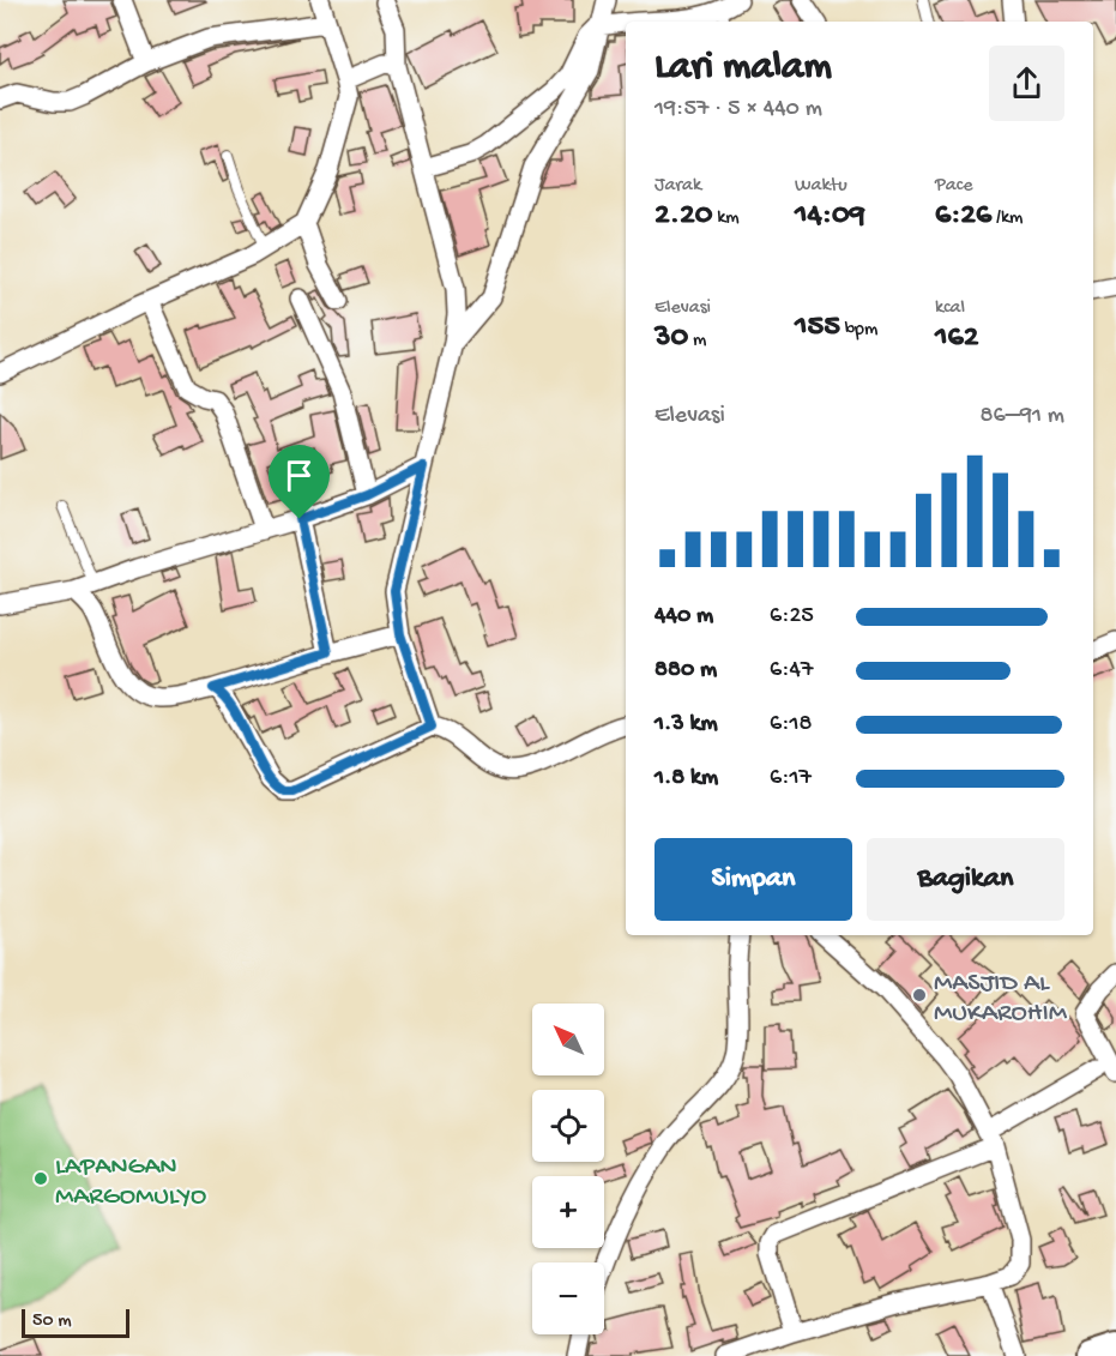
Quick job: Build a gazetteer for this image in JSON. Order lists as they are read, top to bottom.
{
  "places": ["MASJID AL MUKAROHIM", "LAPANGAN MARGOMULYO"],
  "scale_bar": "50 m",
  "north": "top left",
  "page": {
    "heading": ["Lari malam", "19:57 · 5 × 440 m"],
    "stats": [
      ["Jarak", "2.20 km"],
      ["Waktu", "14:09"],
      ["Pace", "6:26 /km"],
      ["Elevasi", "30 m"],
      ["155 bpm"],
      ["kcal", "162"]
    ],
    "chart": ["Elevasi", "86–91 m"],
    "list": [
      {
        "name": "440 m",
        "note": "6:25"
      },
      {
        "name": "880 m",
        "note": "6:47"
      },
      {
        "name": "1.3 km",
        "note": "6:18"
      },
      {
        "name": "1.8 km",
        "note": "6:17"
      }
    ],
    "buttons": ["Simpan", "Bagikan"],
    "map_buttons": ["+", "−"],
    "scale": "50 m"
  }
}
